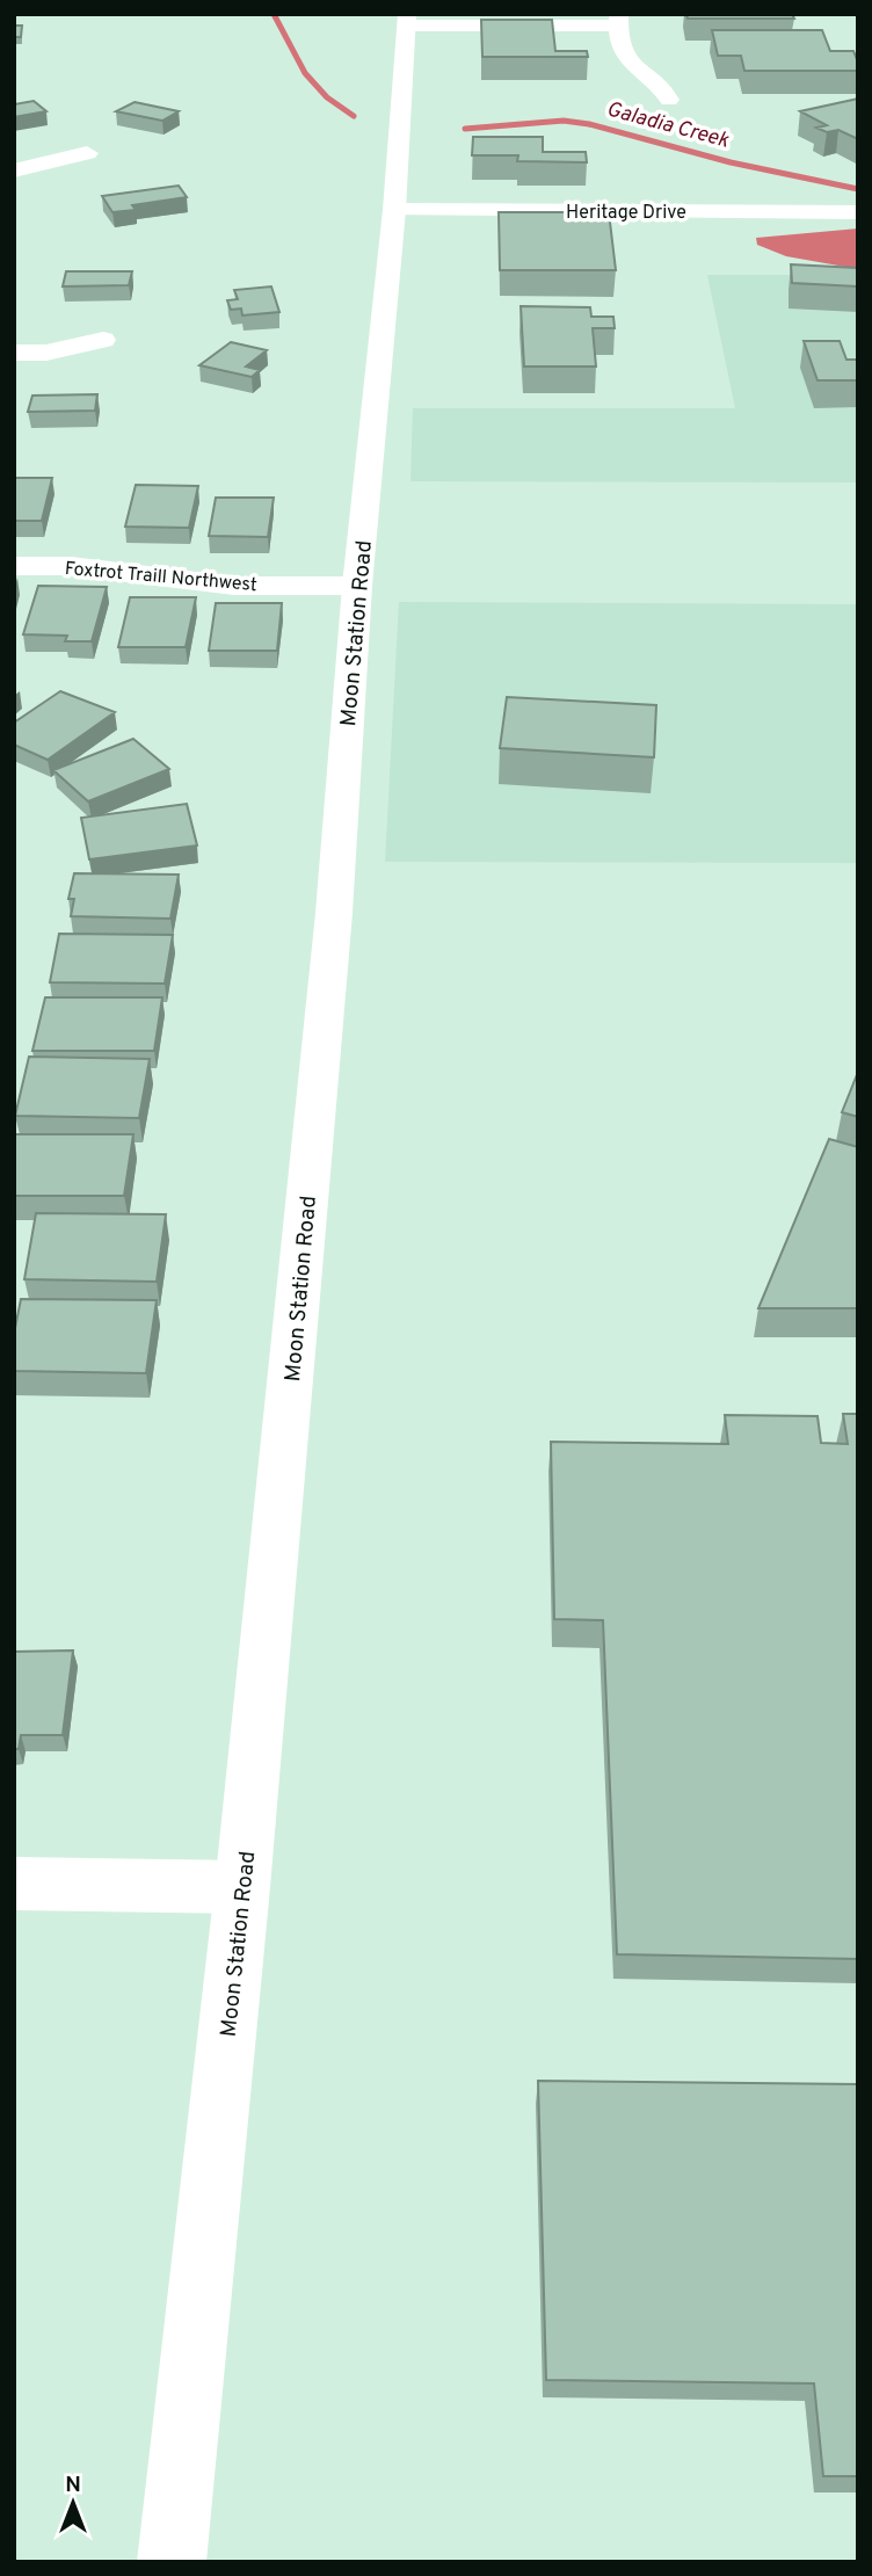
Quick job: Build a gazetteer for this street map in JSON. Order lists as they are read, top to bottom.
{
  "streets": {
    "street": ["Heritage Drive", "Foxtrot Traill Northwest", "Moon Station Road"]
  },
  "crossings": [
    ["Heritage Drive", "Moon Station Road"],
    ["Foxtrot Traill Northwest", "Moon Station Road"]
  ],
  "water": ["Galadia Creek"],
  "north": "top"
}
